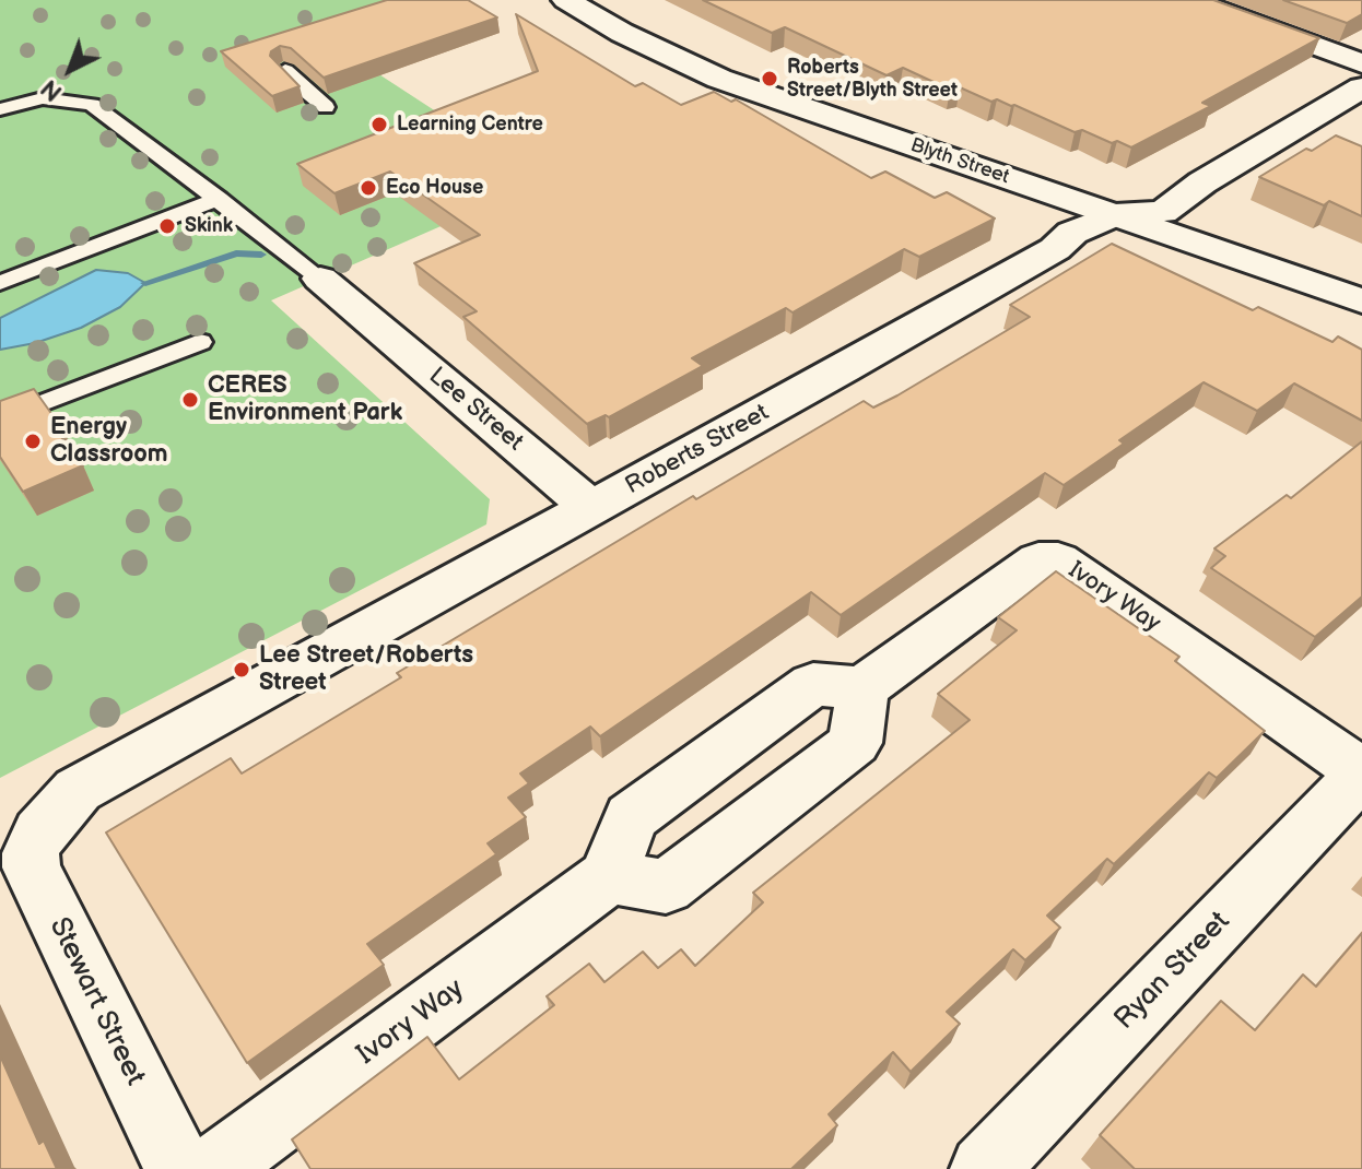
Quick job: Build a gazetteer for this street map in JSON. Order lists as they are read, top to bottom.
{
  "streets": {
    "street": [
      "Blyth Street",
      "Lee Street",
      "Roberts Street",
      "Ivory Way",
      "Ryan Street",
      "Stewart Street"
    ]
  },
  "crossings": [
    ["Blyth Street", "Roberts Street"],
    ["Lee Street", "Roberts Street"],
    ["Roberts Street", "Stewart Street"],
    ["Ivory Way", "Ryan Street"]
  ],
  "places": [
    "Roberts Street/Blyth Street",
    "Learning Centre",
    "Eco House",
    "Skink",
    "CERES Environment Park",
    "Energy Classroom",
    "Lee Street/Roberts Street"
  ],
  "north": "bottom left"
}
